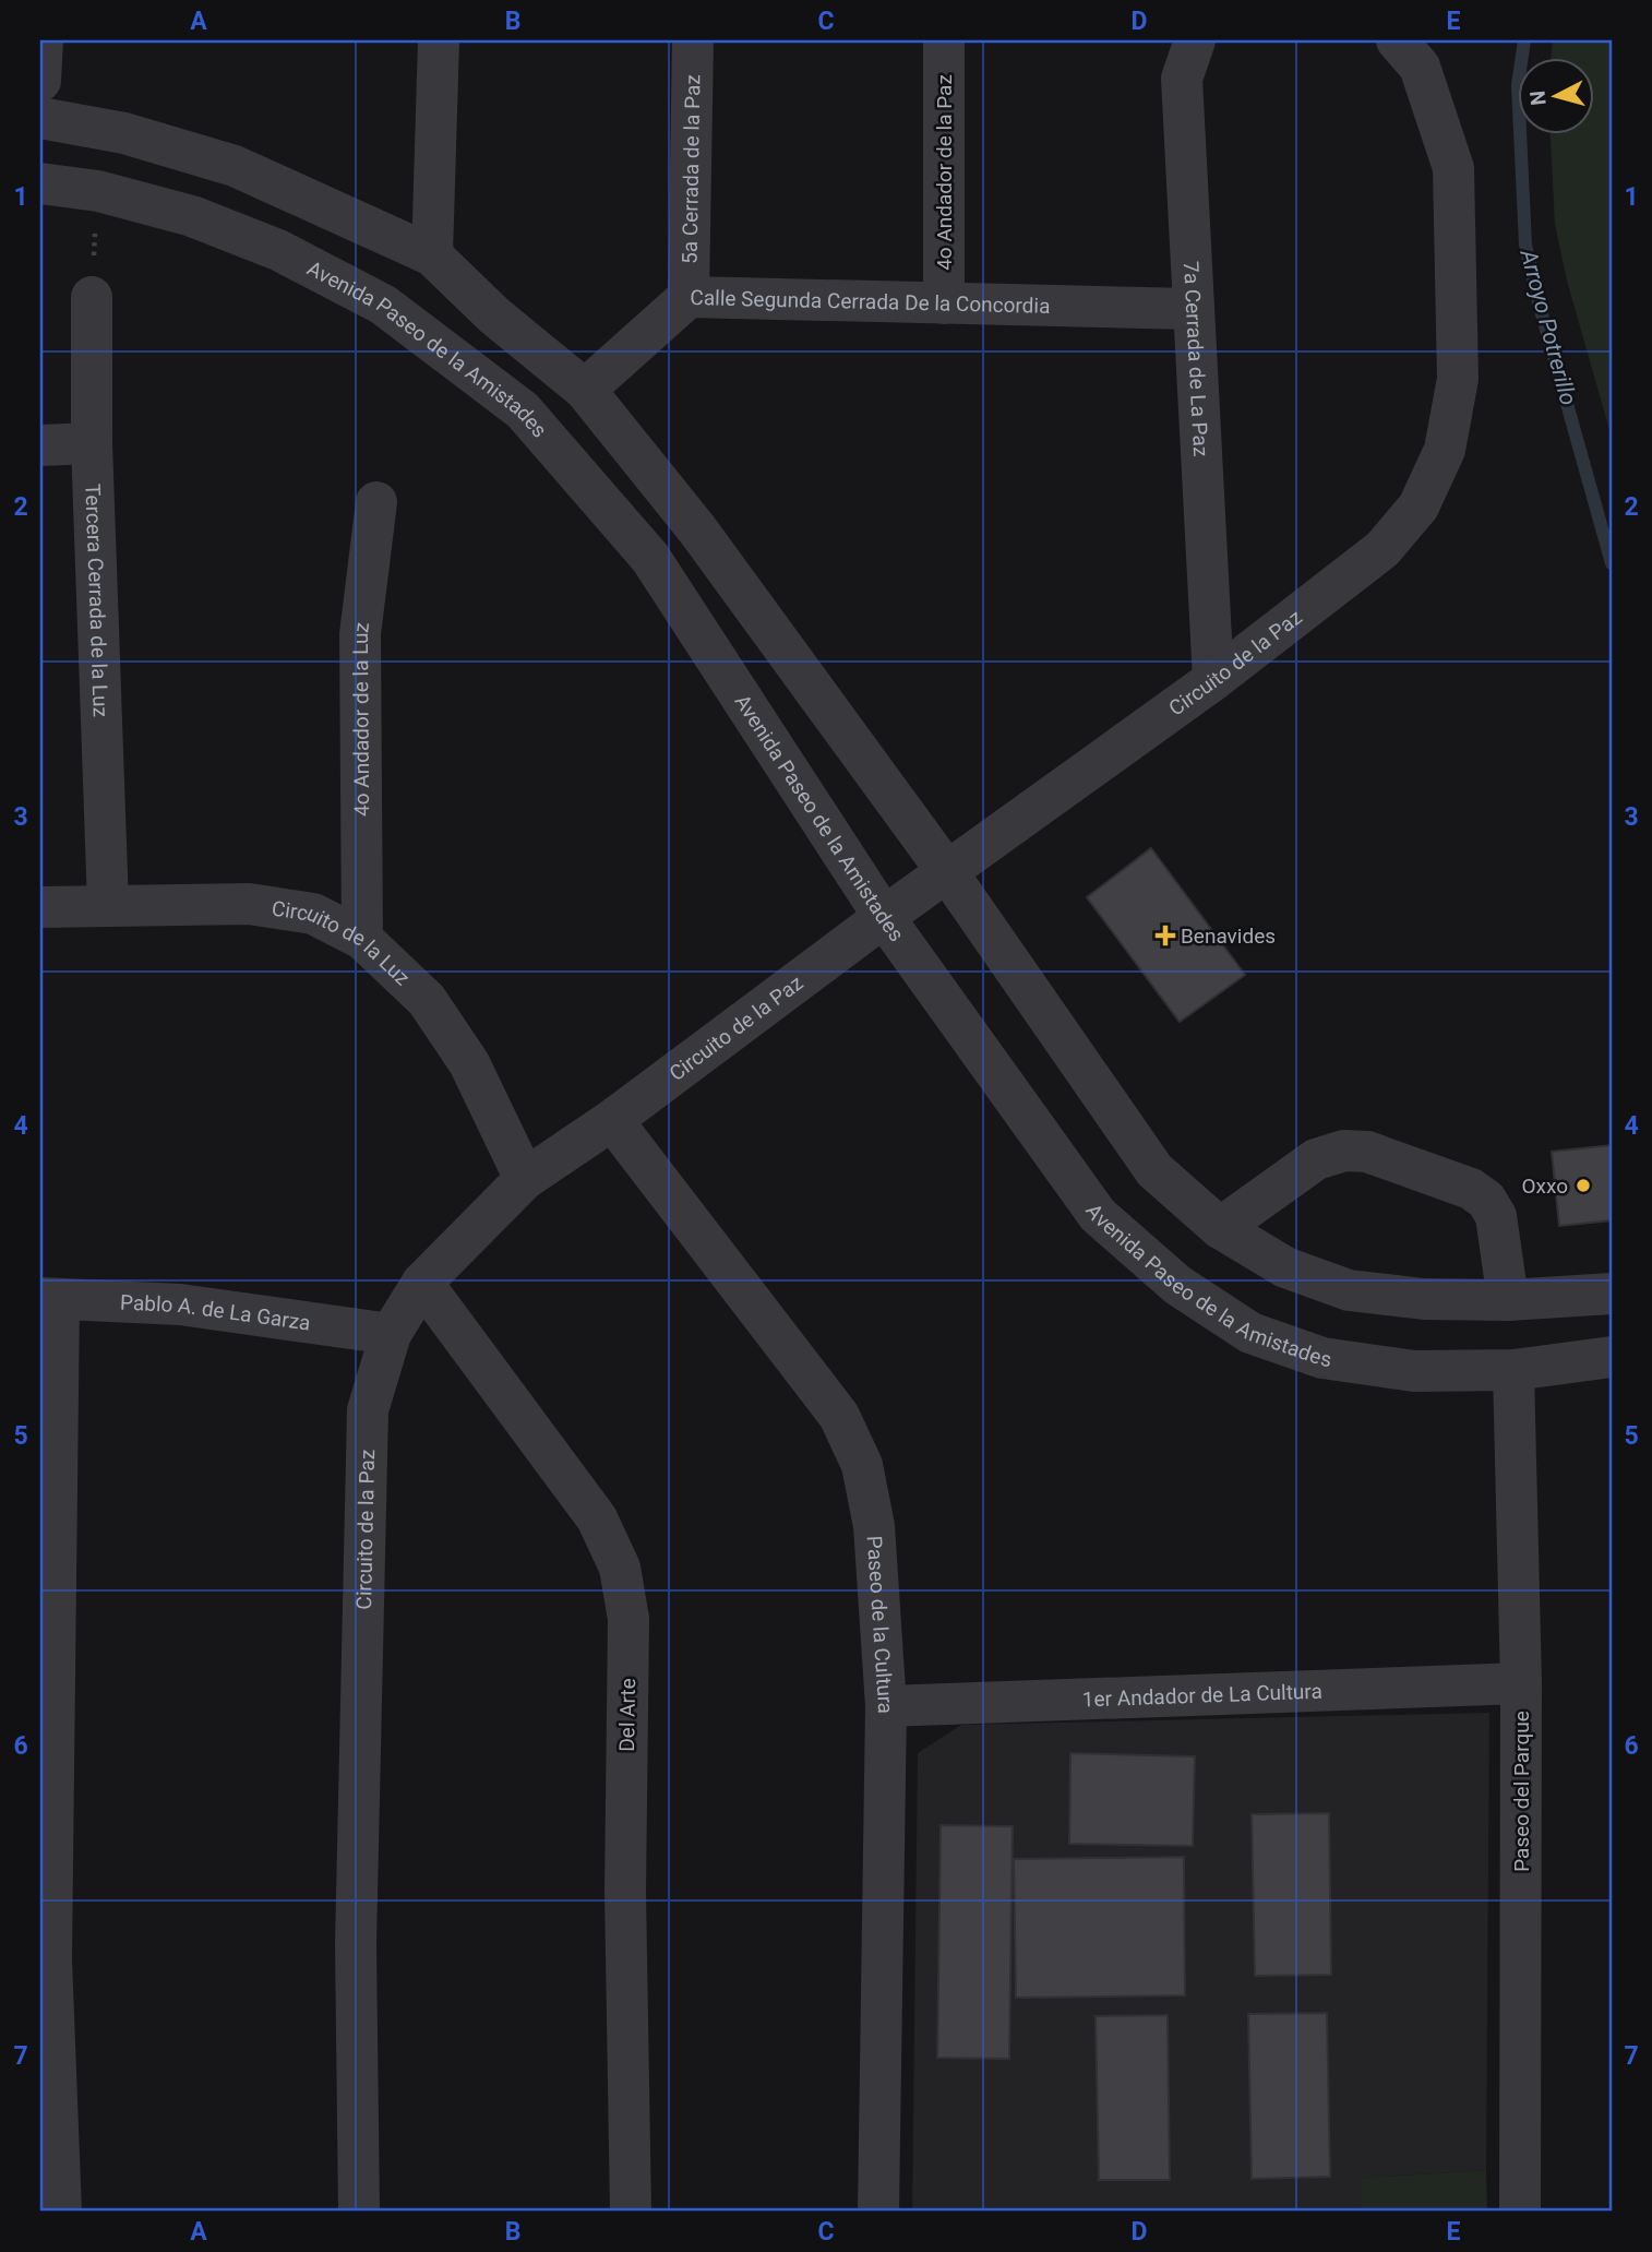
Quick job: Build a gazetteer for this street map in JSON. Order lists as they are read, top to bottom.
{
  "streets": {
    "street": [
      "5a Cerrada de la Paz",
      "4o Andador de la Paz",
      "Calle Segunda Cerrada De la Concordia",
      "Avenida Paseo de la Amistades",
      "7a Cerrada de La Paz",
      "Tercera Cerrada de la Luz",
      "Circuito de la Paz",
      "4o Andador de la Luz",
      "Circuito de la Luz",
      "Pablo A. de La Garza",
      "Paseo de la Cultura",
      "1er Andador de La Cultura",
      "Del Arte",
      "Paseo del Parque"
    ]
  },
  "crossings": [
    ["5a Cerrada de la Paz", "Calle Segunda Cerrada De la Concordia"],
    ["4o Andador de la Paz", "Calle Segunda Cerrada De la Concordia"],
    ["Calle Segunda Cerrada De la Concordia", "7a Cerrada de La Paz"],
    ["Avenida Paseo de la Amistades", "Circuito de la Paz"],
    ["Avenida Paseo de la Amistades", "Paseo del Parque"],
    ["7a Cerrada de La Paz", "Circuito de la Paz"],
    ["Tercera Cerrada de la Luz", "Circuito de la Luz"],
    ["Circuito de la Paz", "Circuito de la Luz"],
    ["Circuito de la Paz", "Pablo A. de La Garza"],
    ["Circuito de la Paz", "Paseo de la Cultura"],
    ["Circuito de la Paz", "Del Arte"],
    ["4o Andador de la Luz", "Circuito de la Luz"],
    ["Paseo de la Cultura", "1er Andador de La Cultura"],
    ["1er Andador de La Cultura", "Paseo del Parque"]
  ],
  "water": ["Arroyo Potrerillo"],
  "places": {
    "health": ["Benavides"],
    "other": ["Oxxo"]
  },
  "north": "left",
  "grid": {
    "columns": [
      "A",
      "B",
      "C",
      "D",
      "E"
    ],
    "rows": [
      "1",
      "2",
      "3",
      "4",
      "5",
      "6",
      "7"
    ]
  }
}
